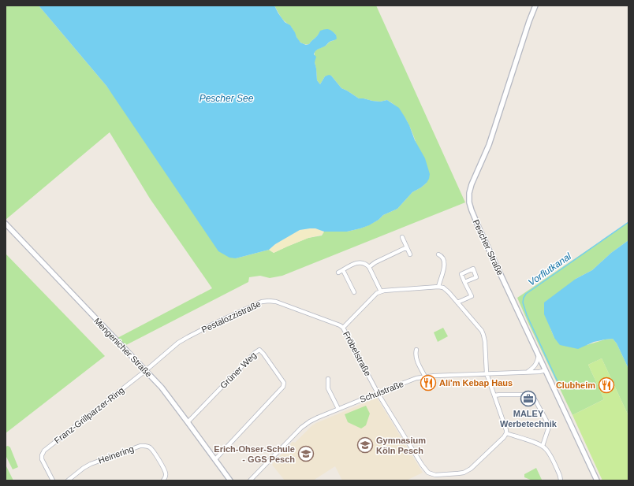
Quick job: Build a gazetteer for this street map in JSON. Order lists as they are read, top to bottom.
{
  "streets": {
    "street": [
      "Pescher Straße",
      "Pestalozzistraße",
      "Mengenicher Straße",
      "Fröbelstraße",
      "Grüner Weg",
      "Schulstraße",
      "Franz-Grillparzer-Ring",
      "Heinering"
    ]
  },
  "crossings": [
    ["Pescher Straße", "Schulstraße"],
    ["Pestalozzistraße", "Mengenicher Straße"],
    ["Pestalozzistraße", "Fröbelstraße"],
    ["Pestalozzistraße", "Franz-Grillparzer-Ring"],
    ["Mengenicher Straße", "Grüner Weg"],
    ["Mengenicher Straße", "Franz-Grillparzer-Ring"],
    ["Fröbelstraße", "Schulstraße"]
  ],
  "water": ["Pescher See", "Vorflutkanal"],
  "places": {
    "restaurant": ["Ali'm Kebap Haus", "Clubheim"],
    "office": ["MALEY Werbetechnik"],
    "school or university": ["Gymnasium Köln Pesch", "Erich-Ohser-Schule - GGS Pesch"]
  }
}
